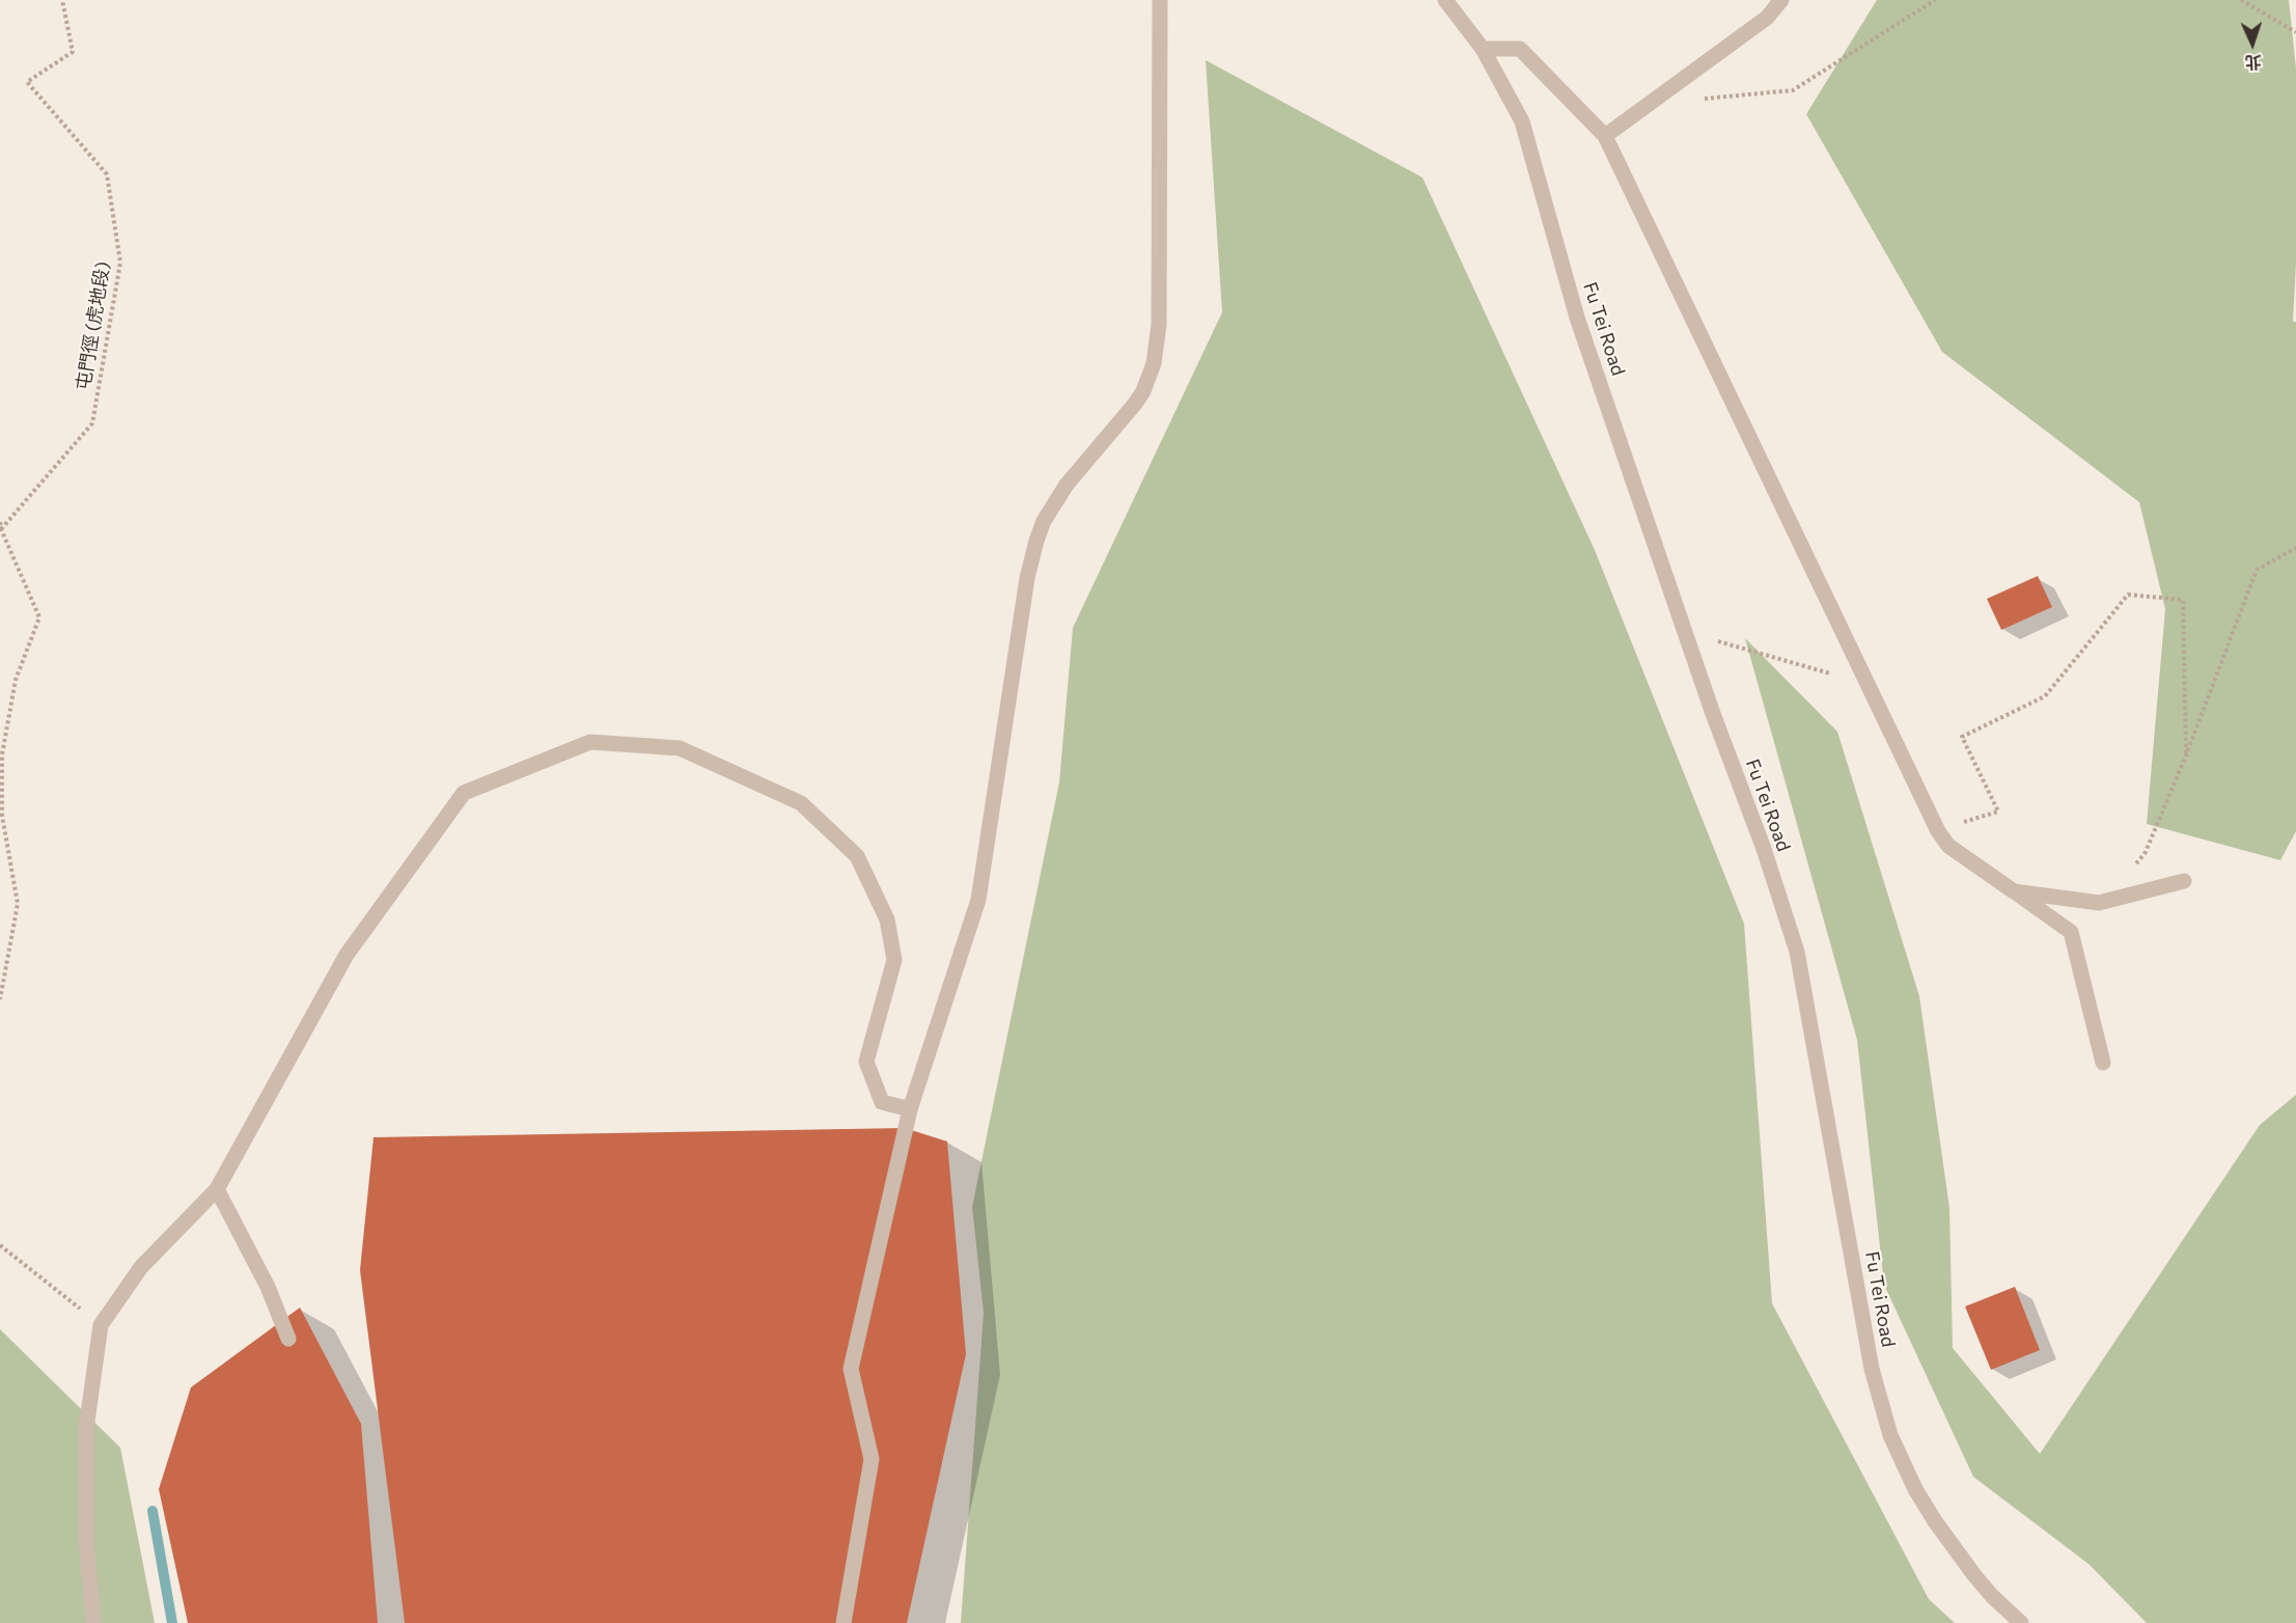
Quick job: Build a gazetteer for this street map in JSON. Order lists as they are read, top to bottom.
{
  "streets": {
    "street": ["Fu Tei Road"],
    "path": ["屯門徑 (虎地段)"]
  },
  "north": "bottom"
}
